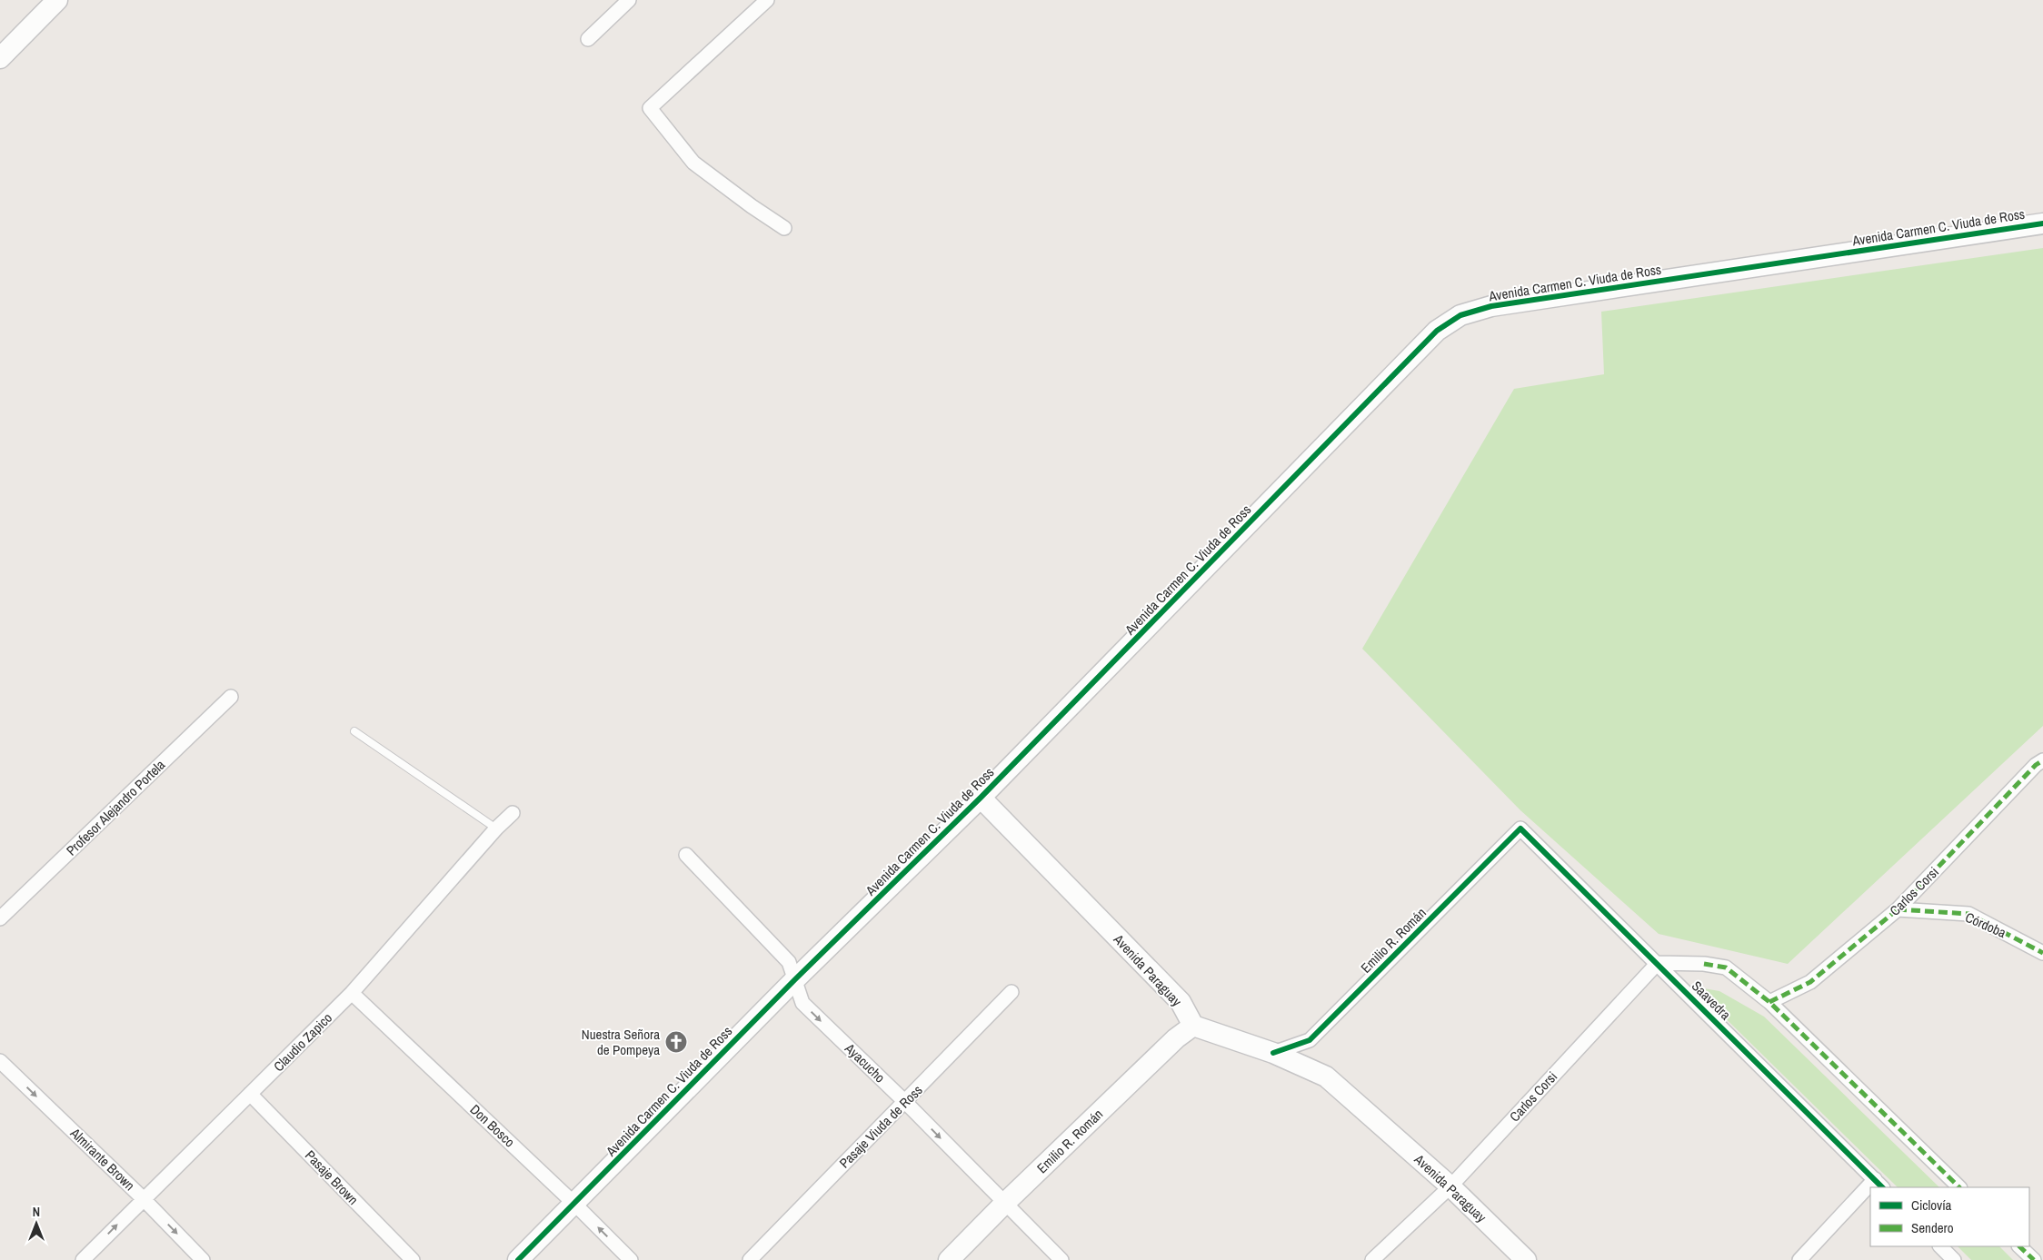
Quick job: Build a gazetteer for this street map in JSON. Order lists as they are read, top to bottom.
{
  "streets": {
    "street": [
      "Avenida Carmen C. Viuda de Ross",
      "Profesor Alejandro Portela",
      "Carlos Corsi",
      "Córdoba",
      "Emilio R. Román",
      "Avenida Paraguay",
      "Saavedra",
      "Claudio Zapico",
      "Ayacucho",
      "Don Bosco",
      "Pasaje Viuda de Ross",
      "Almirante Brown",
      "Pasaje Brown"
    ]
  },
  "crossings": [
    ["Avenida Carmen C. Viuda de Ross", "Avenida Paraguay"],
    ["Avenida Carmen C. Viuda de Ross", "Ayacucho"],
    ["Avenida Carmen C. Viuda de Ross", "Don Bosco"],
    ["Carlos Corsi", "Córdoba"],
    ["Carlos Corsi", "Avenida Paraguay"],
    ["Carlos Corsi", "Saavedra"],
    ["Emilio R. Román", "Avenida Paraguay"],
    ["Emilio R. Román", "Saavedra"],
    ["Emilio R. Román", "Ayacucho"],
    ["Claudio Zapico", "Don Bosco"],
    ["Claudio Zapico", "Almirante Brown"],
    ["Claudio Zapico", "Pasaje Brown"],
    ["Ayacucho", "Pasaje Viuda de Ross"]
  ],
  "one_way": ["Ayacucho", "Almirante Brown"],
  "places": {
    "church": ["Nuestra Señora de Pompeya"]
  },
  "legend": ["Ciclovía", "Sendero"],
  "north": "top"
}
